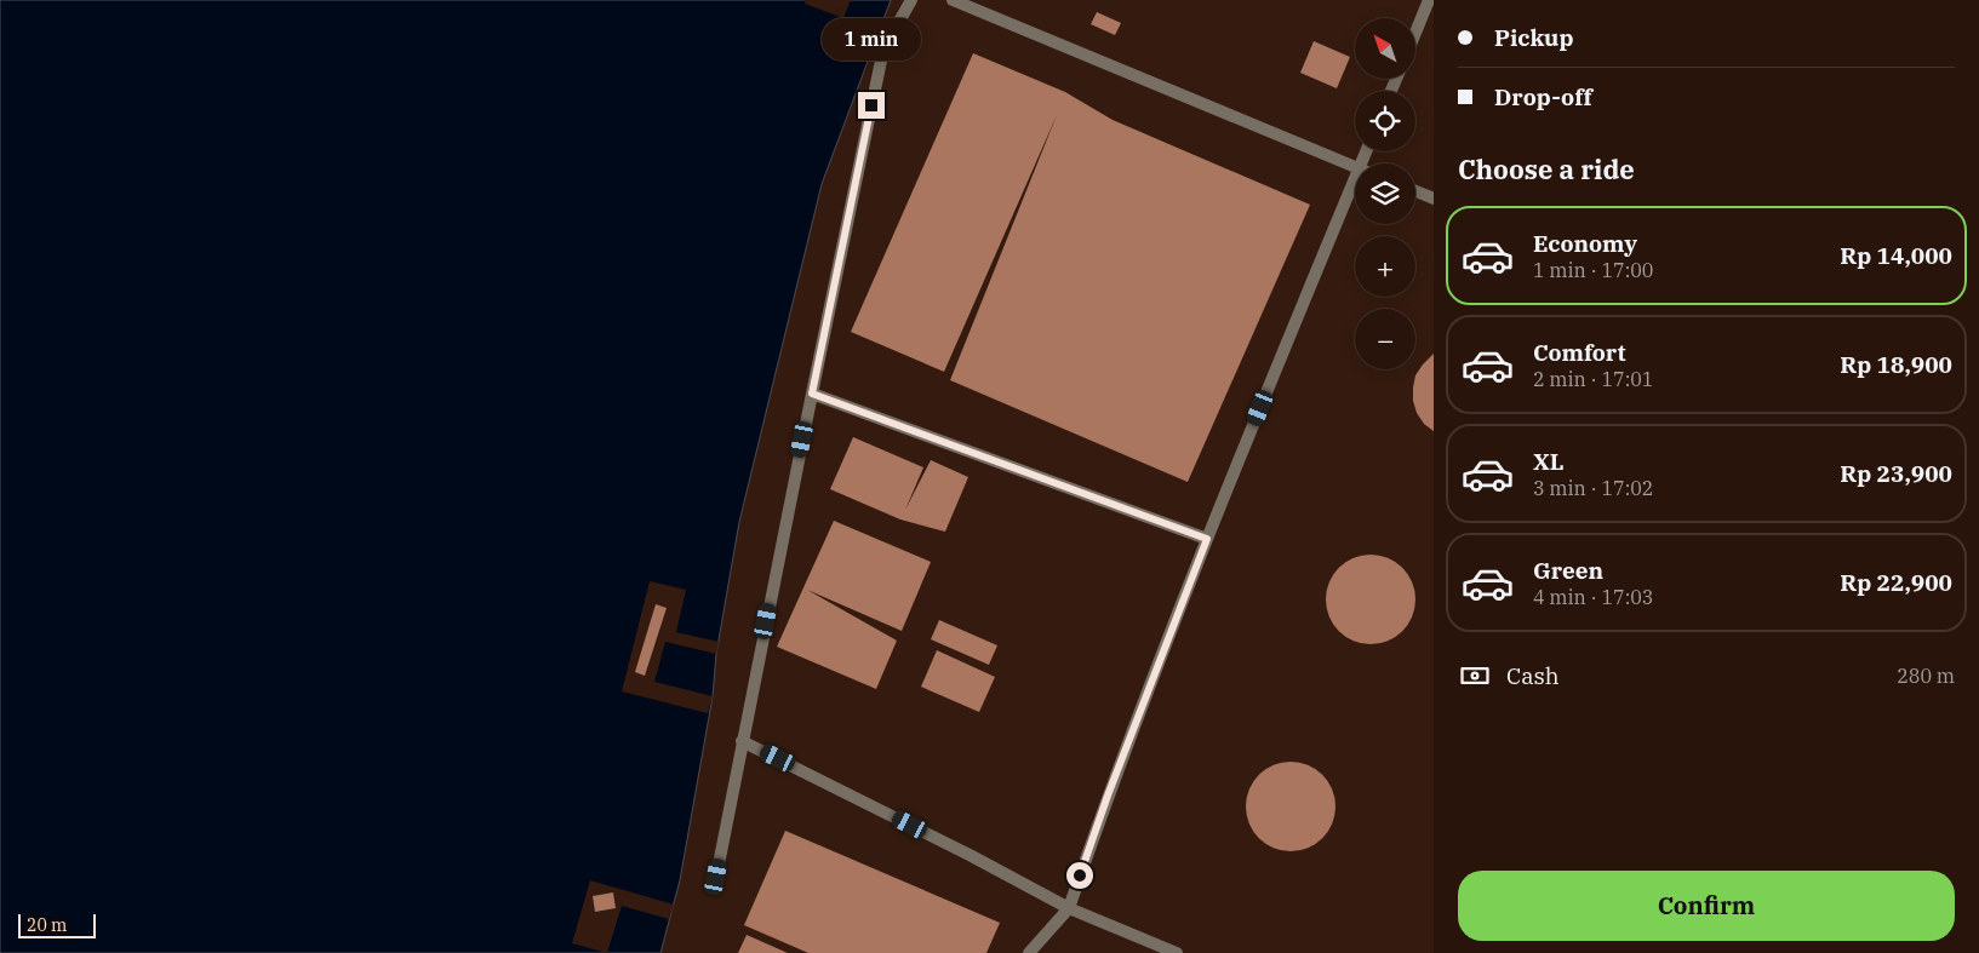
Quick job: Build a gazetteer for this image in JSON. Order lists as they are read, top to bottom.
{
  "scale_bar": "20 m",
  "north": "top left",
  "page": {
    "banner": ["Pickup", "Drop-off"],
    "map_buttons": ["+", "−"],
    "bubble": "1 min",
    "heading": "Choose a ride",
    "list": [
      {
        "name": "Economy",
        "note": "1 min · 17:00",
        "value": "Rp 14,000"
      },
      {
        "name": "Comfort",
        "note": "2 min · 17:01",
        "value": "Rp 18,900"
      },
      {
        "name": "XL",
        "note": "3 min · 17:02",
        "value": "Rp 23,900"
      },
      {
        "name": "Green",
        "note": "4 min · 17:03",
        "value": "Rp 22,900"
      }
    ],
    "pay": ["Cash", "280 m"],
    "buttons": "Confirm",
    "scale": "20 m"
  }
}
